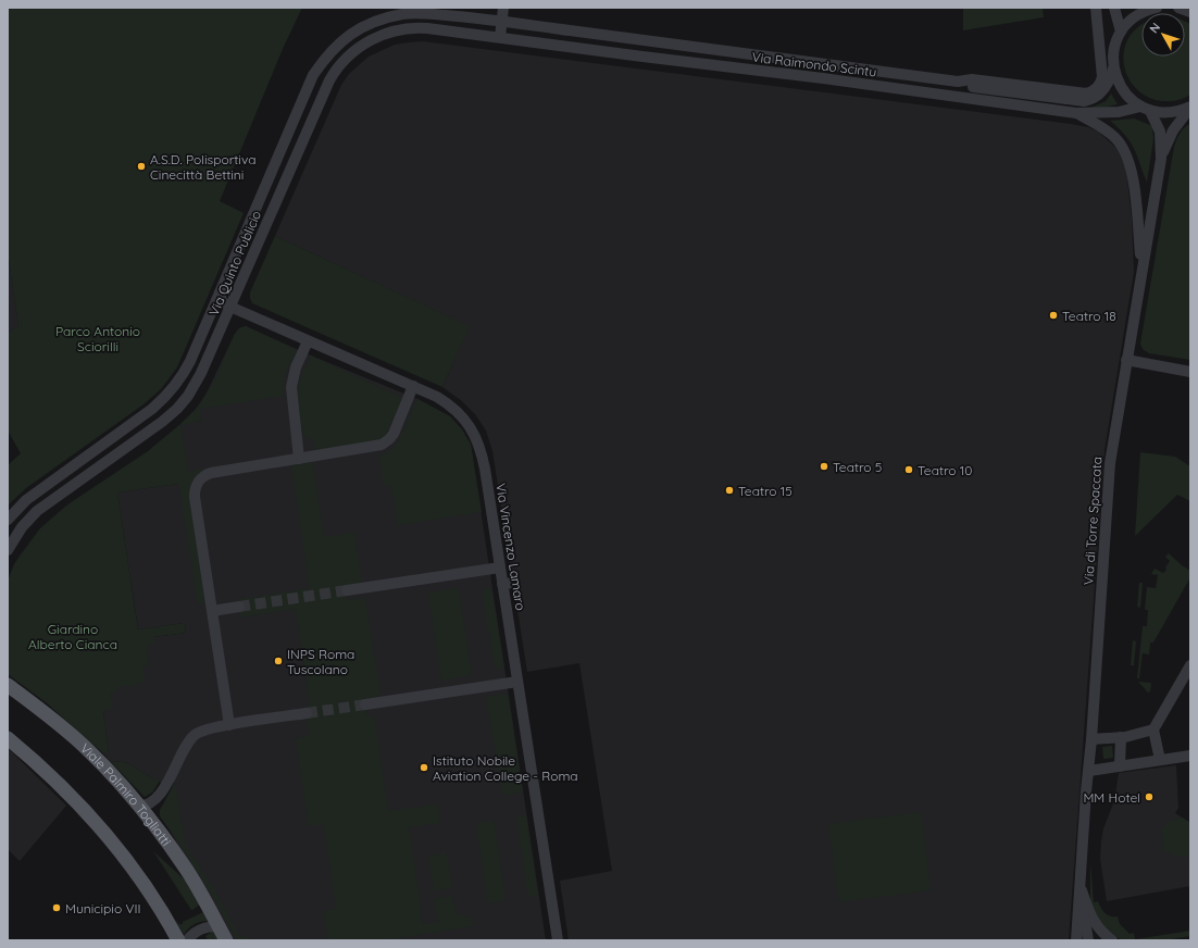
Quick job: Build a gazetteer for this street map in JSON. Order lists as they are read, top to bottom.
{
  "streets": {
    "main road": ["Viale Palmiro Togliatti"],
    "street": [
      "Via Raimondo Scintu",
      "Via Quinto Publicio",
      "Via di Torre Spaccata",
      "Via Vincenzo Lamaro"
    ]
  },
  "crossings": [
    ["Via Raimondo Scintu", "Via Quinto Publicio"],
    ["Via Raimondo Scintu", "Via di Torre Spaccata"],
    ["Via Quinto Publicio", "Via Vincenzo Lamaro"]
  ],
  "parks": ["Parco Antonio Sciorilli", "Giardino Alberto Cianca"],
  "places": [
    "A.S.D. Polisportiva Cinecittà Bettini",
    "Teatro 18",
    "Teatro 5",
    "Teatro 10",
    "Teatro 15",
    "INPS Roma Tuscolano",
    "Istituto Nobile Aviation College - Roma",
    "MM Hotel",
    "Municipio VII"
  ],
  "north": "top left"
}
